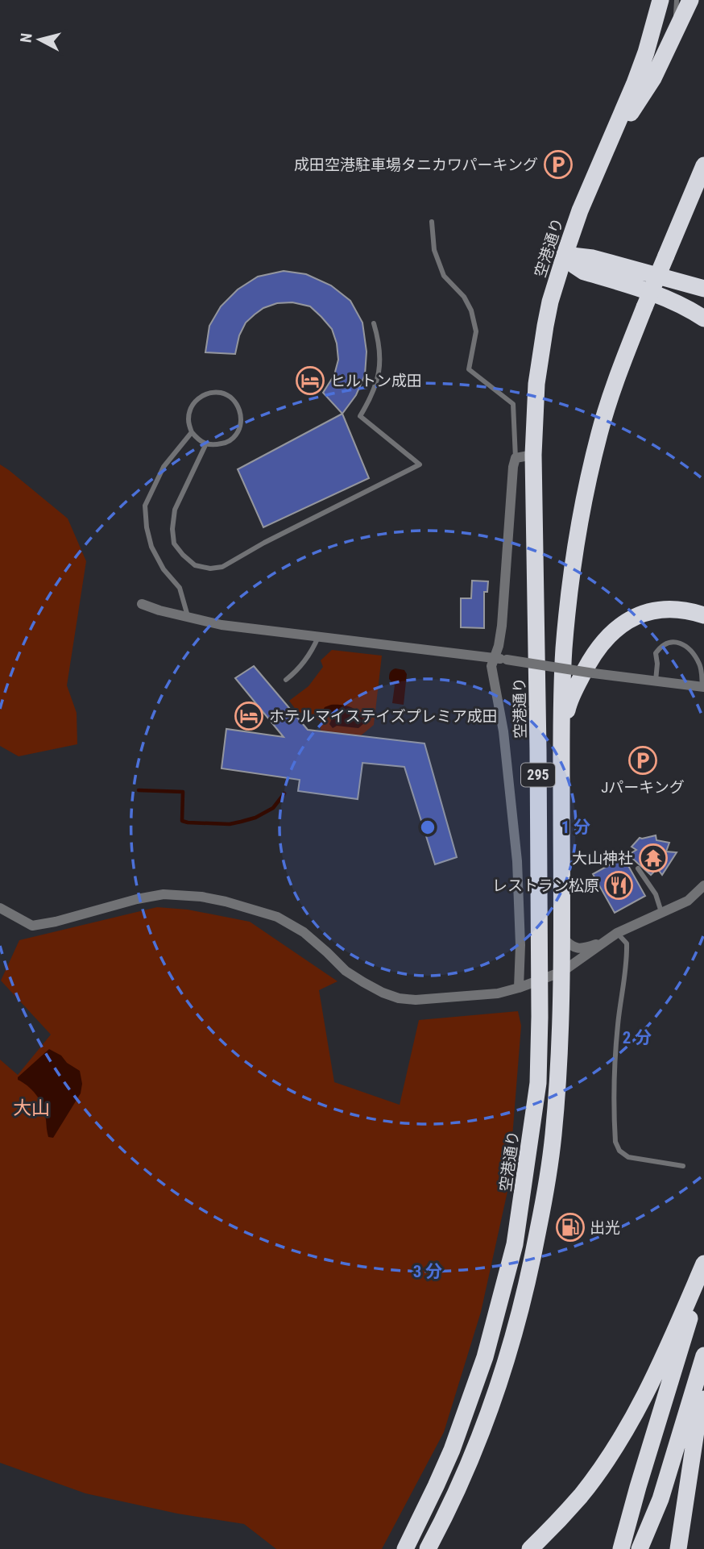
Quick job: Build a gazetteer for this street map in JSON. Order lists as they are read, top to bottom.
{
  "streets": {
    "highway": ["空港通り", "295"]
  },
  "districts": ["大山"],
  "places": {
    "parking": ["成田空港駐車場タニカワパーキング", "Jパーキング"],
    "hotel": ["ヒルトン成田", "ホテルマイステイズプレミア成田"],
    "temple": ["大山神社"],
    "restaurant": ["レストラン松原"],
    "fuel station": ["出光"]
  },
  "north": "left",
  "rings": ["1 分", "2 分", "3 分"]
}
